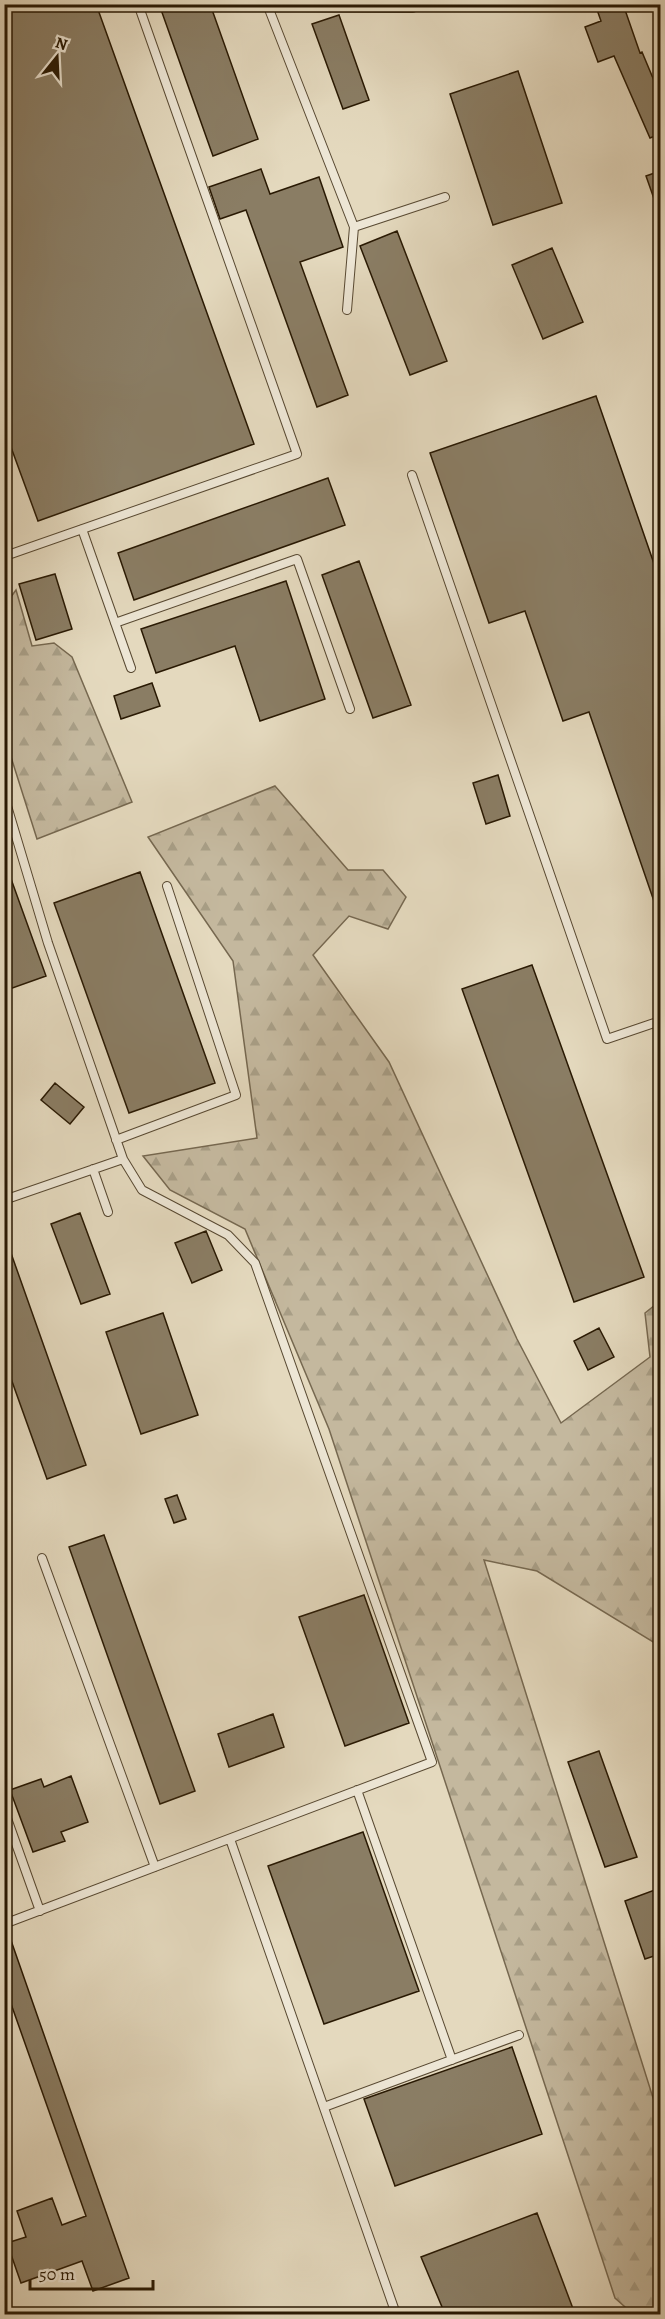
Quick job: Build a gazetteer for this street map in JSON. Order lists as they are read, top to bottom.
{
  "scale_bar": "50 m",
  "north": "top"
}
